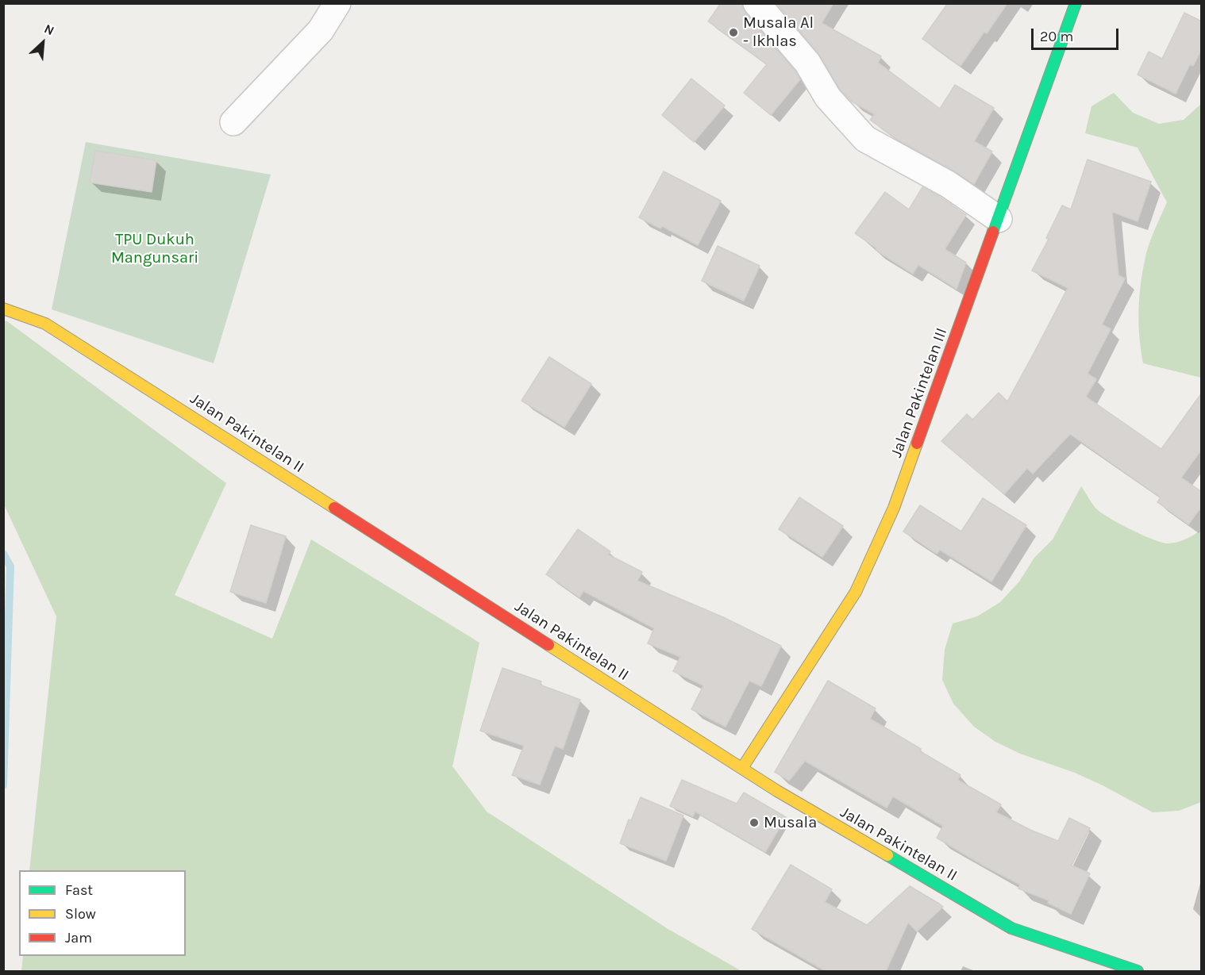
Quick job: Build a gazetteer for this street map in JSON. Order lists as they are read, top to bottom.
{
  "streets": {
    "street": ["Jalan Pakintelan III", "Jalan Pakintelan II"]
  },
  "crossings": [
    ["Jalan Pakintelan III", "Jalan Pakintelan II"]
  ],
  "parks": ["TPU Dukuh Mangunsari"],
  "places": ["Musala Al - Ikhlas", "Musala"],
  "legend": ["Fast", "Slow", "Jam"],
  "scale_bar": "20 m",
  "north": "top right"
}
